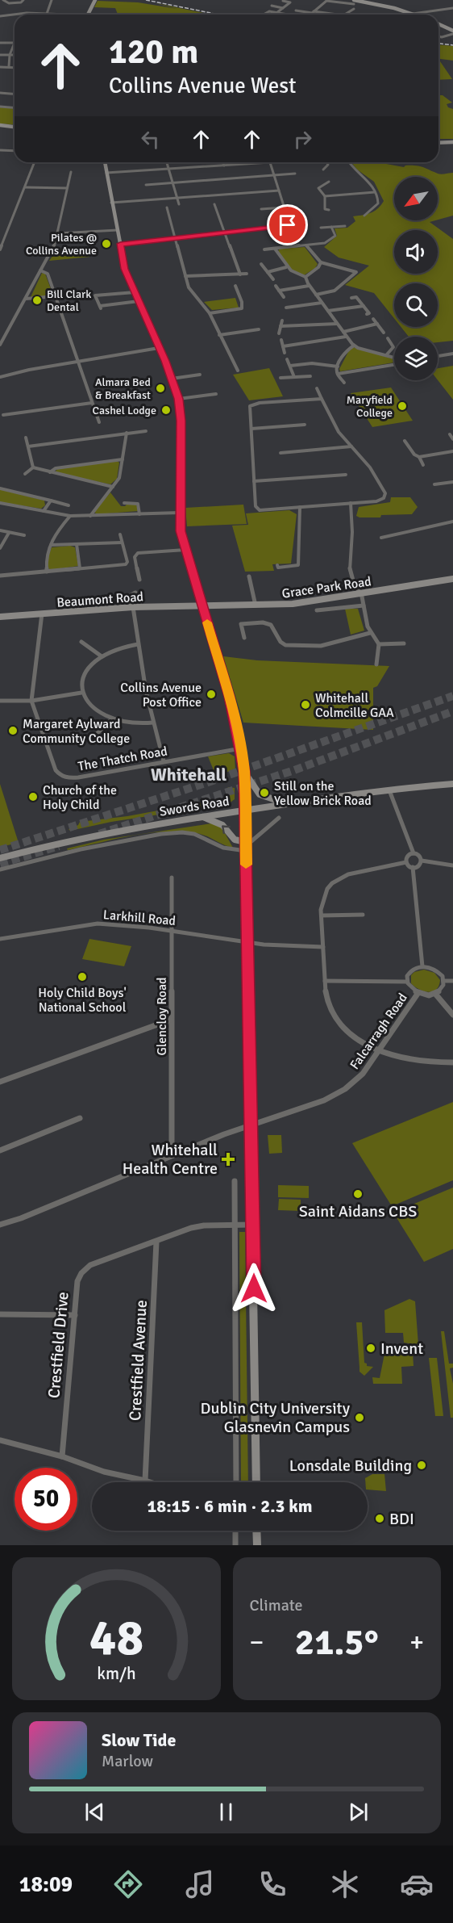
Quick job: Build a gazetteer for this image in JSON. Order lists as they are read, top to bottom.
{
  "streets": {
    "main road": ["Grace Park Road", "Beaumont Road", "Swords Road"],
    "street": [
      "The Thatch Road",
      "Larkhill Road",
      "Glencloy Road",
      "Falcarragh Road",
      "Crestfield Drive",
      "Crestfield Avenue"
    ]
  },
  "crossings": [
    ["Grace Park Road", "Beaumont Road"],
    ["Beaumont Road", "The Thatch Road"],
    ["Larkhill Road", "Glencloy Road"],
    ["Crestfield Drive", "Crestfield Avenue"]
  ],
  "districts": ["Whitehall"],
  "places": {
    "other": [
      "Pilates @ Collins Avenue",
      "Bill Clark Dental",
      "Almara Bed & Breakfast",
      "Maryfield College",
      "Cashel Lodge",
      "Collins Avenue Post Office",
      "Whitehall Colmcille GAA",
      "Margaret Aylward Community College",
      "Still on the Yellow Brick Road",
      "Church of the Holy Child",
      "Holy Child Boys' National School",
      "Saint Aidans CBS",
      "Invent",
      "Dublin City University Glasnevin Campus",
      "Lonsdale Building",
      "BDI"
    ],
    "health": ["Whitehall Health Centre"]
  },
  "north": "bottom left",
  "page": {
    "turn": ["120 m", "Collins Avenue West"],
    "limit": "50",
    "trip": "18:15 · 6 min · 2.3 km",
    "tile": "Climate",
    "heat": ["−", "21.5°", "+"],
    "song": ["Slow Tide", "Marlow"],
    "tabs": "18:09",
    "gauge": ["48", "km/h"]
  }
}
